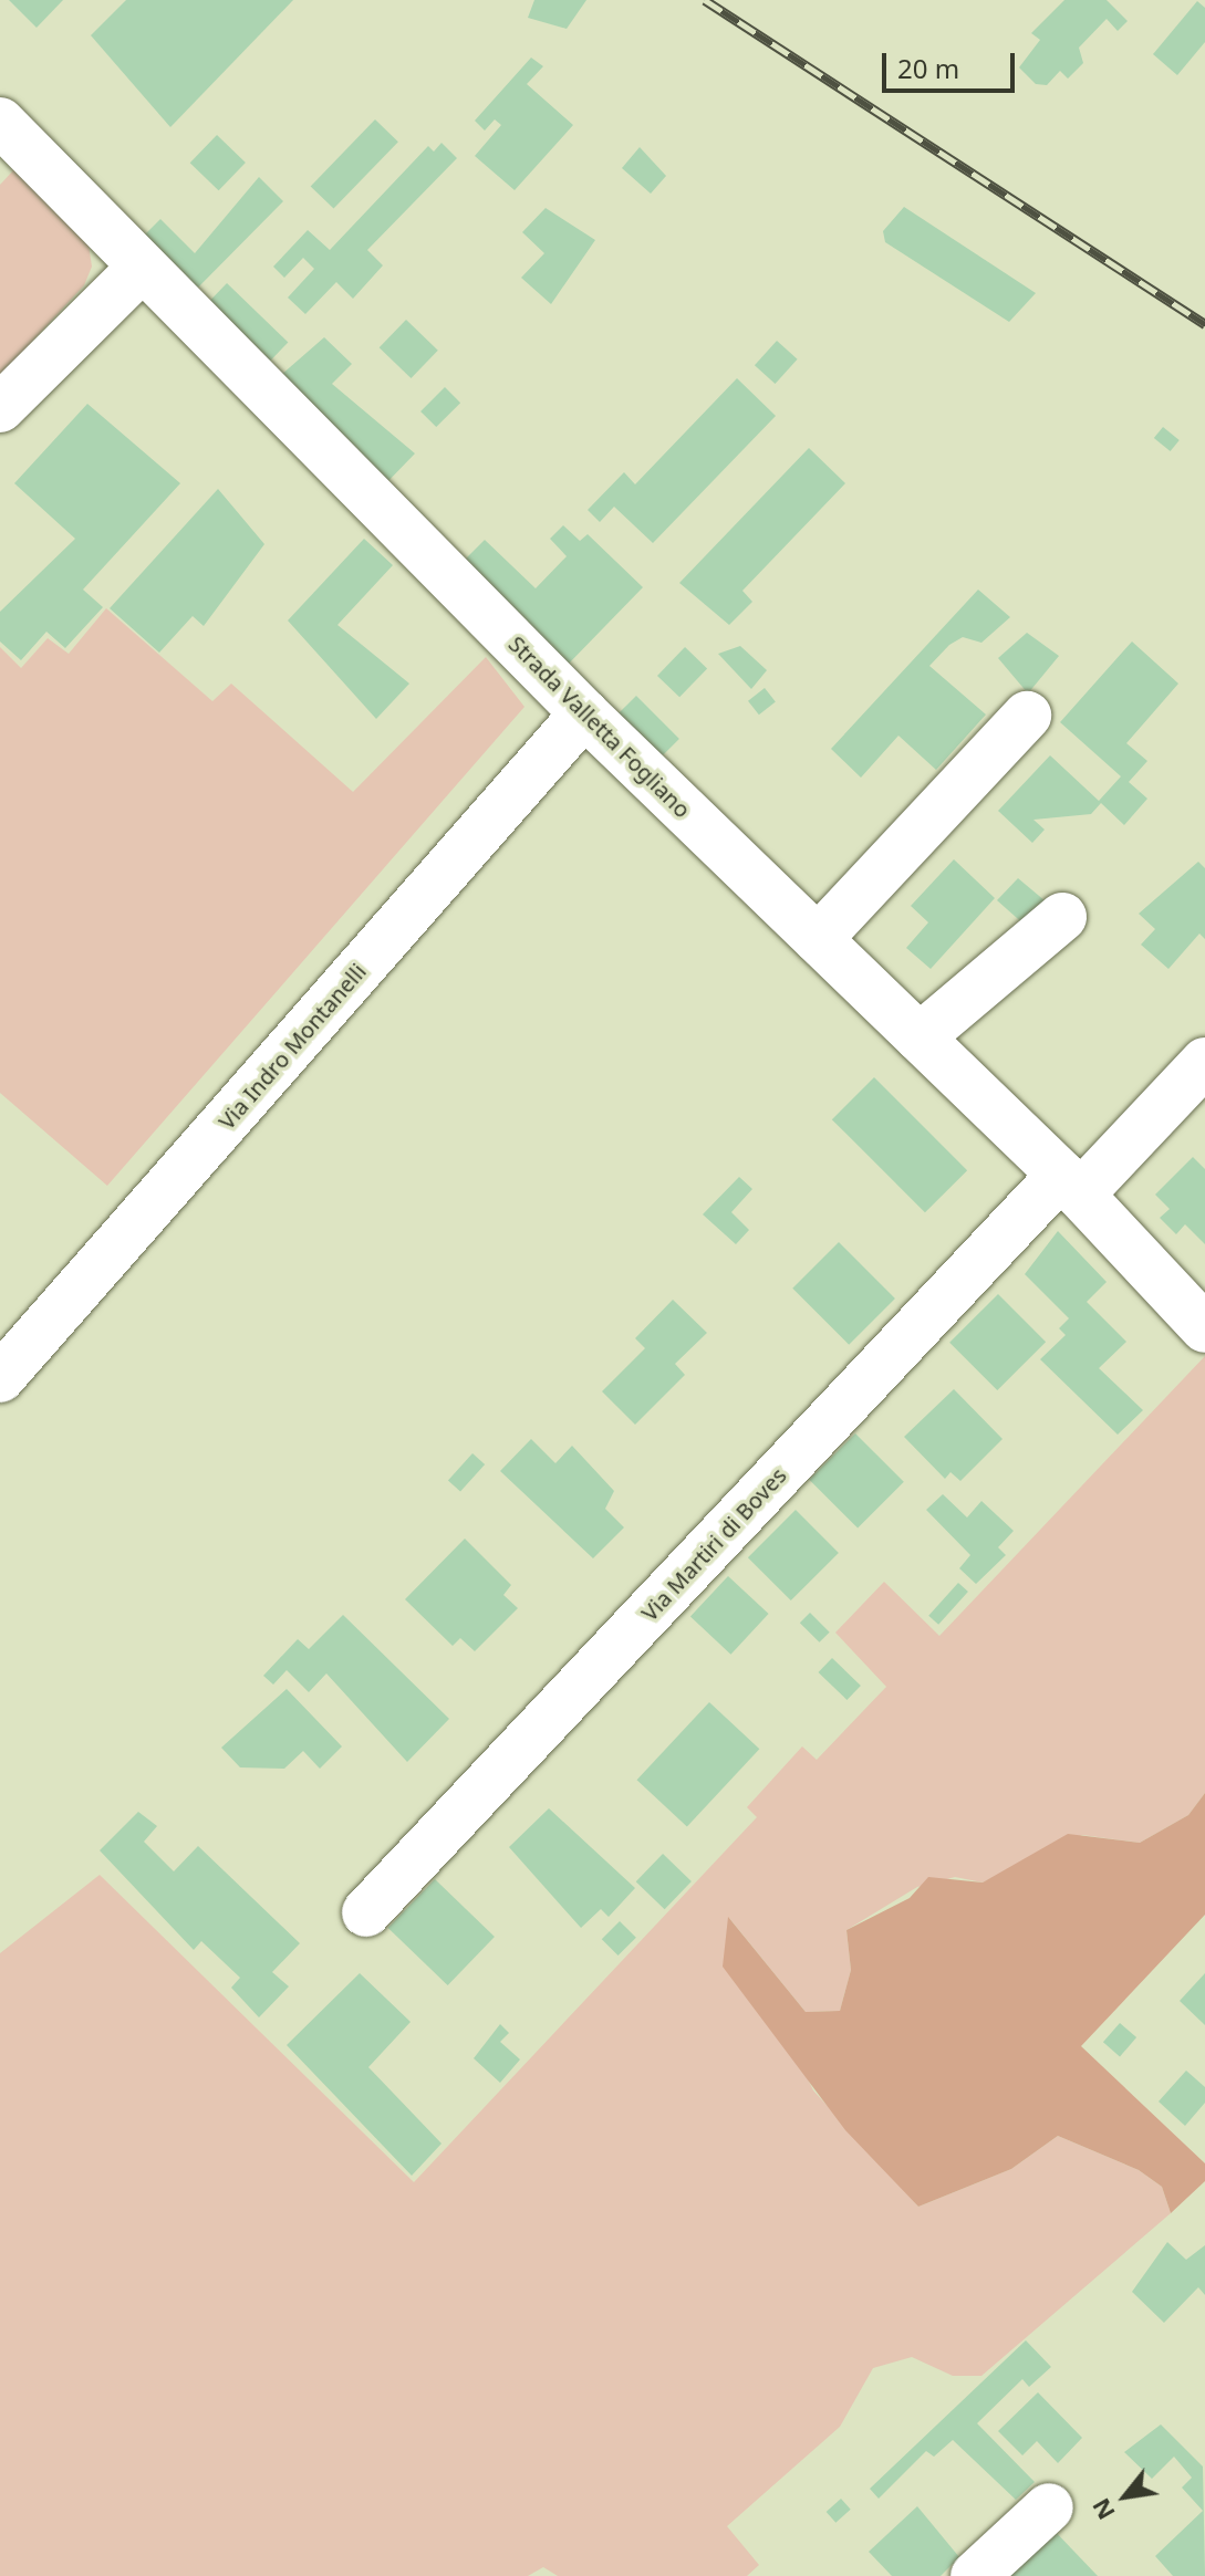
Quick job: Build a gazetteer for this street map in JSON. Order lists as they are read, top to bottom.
{
  "streets": {
    "street": ["Strada Valletta Fogliano", "Via Indro Montanelli", "Via Martiri di Boves"]
  },
  "crossings": [
    ["Strada Valletta Fogliano", "Via Indro Montanelli"],
    ["Strada Valletta Fogliano", "Via Martiri di Boves"]
  ],
  "scale_bar": "20 m",
  "north": "bottom left"
}
